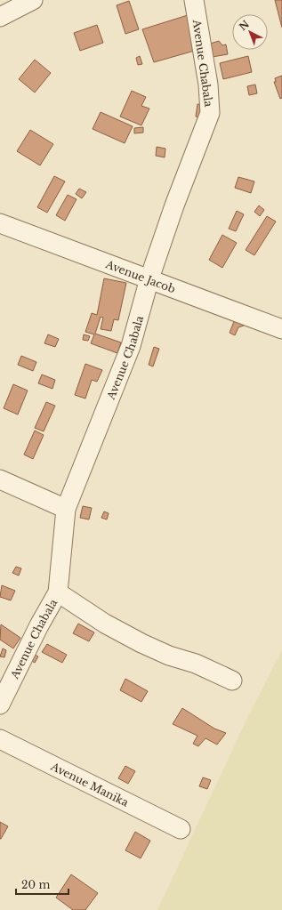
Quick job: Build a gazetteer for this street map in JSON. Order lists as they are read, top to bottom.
{
  "streets": {
    "street": ["Avenue Chabala", "Avenue Jacob", "Avenue Manika"]
  },
  "crossings": [
    ["Avenue Chabala", "Avenue Jacob"]
  ],
  "scale_bar": "20 m",
  "north": "top left"
}
